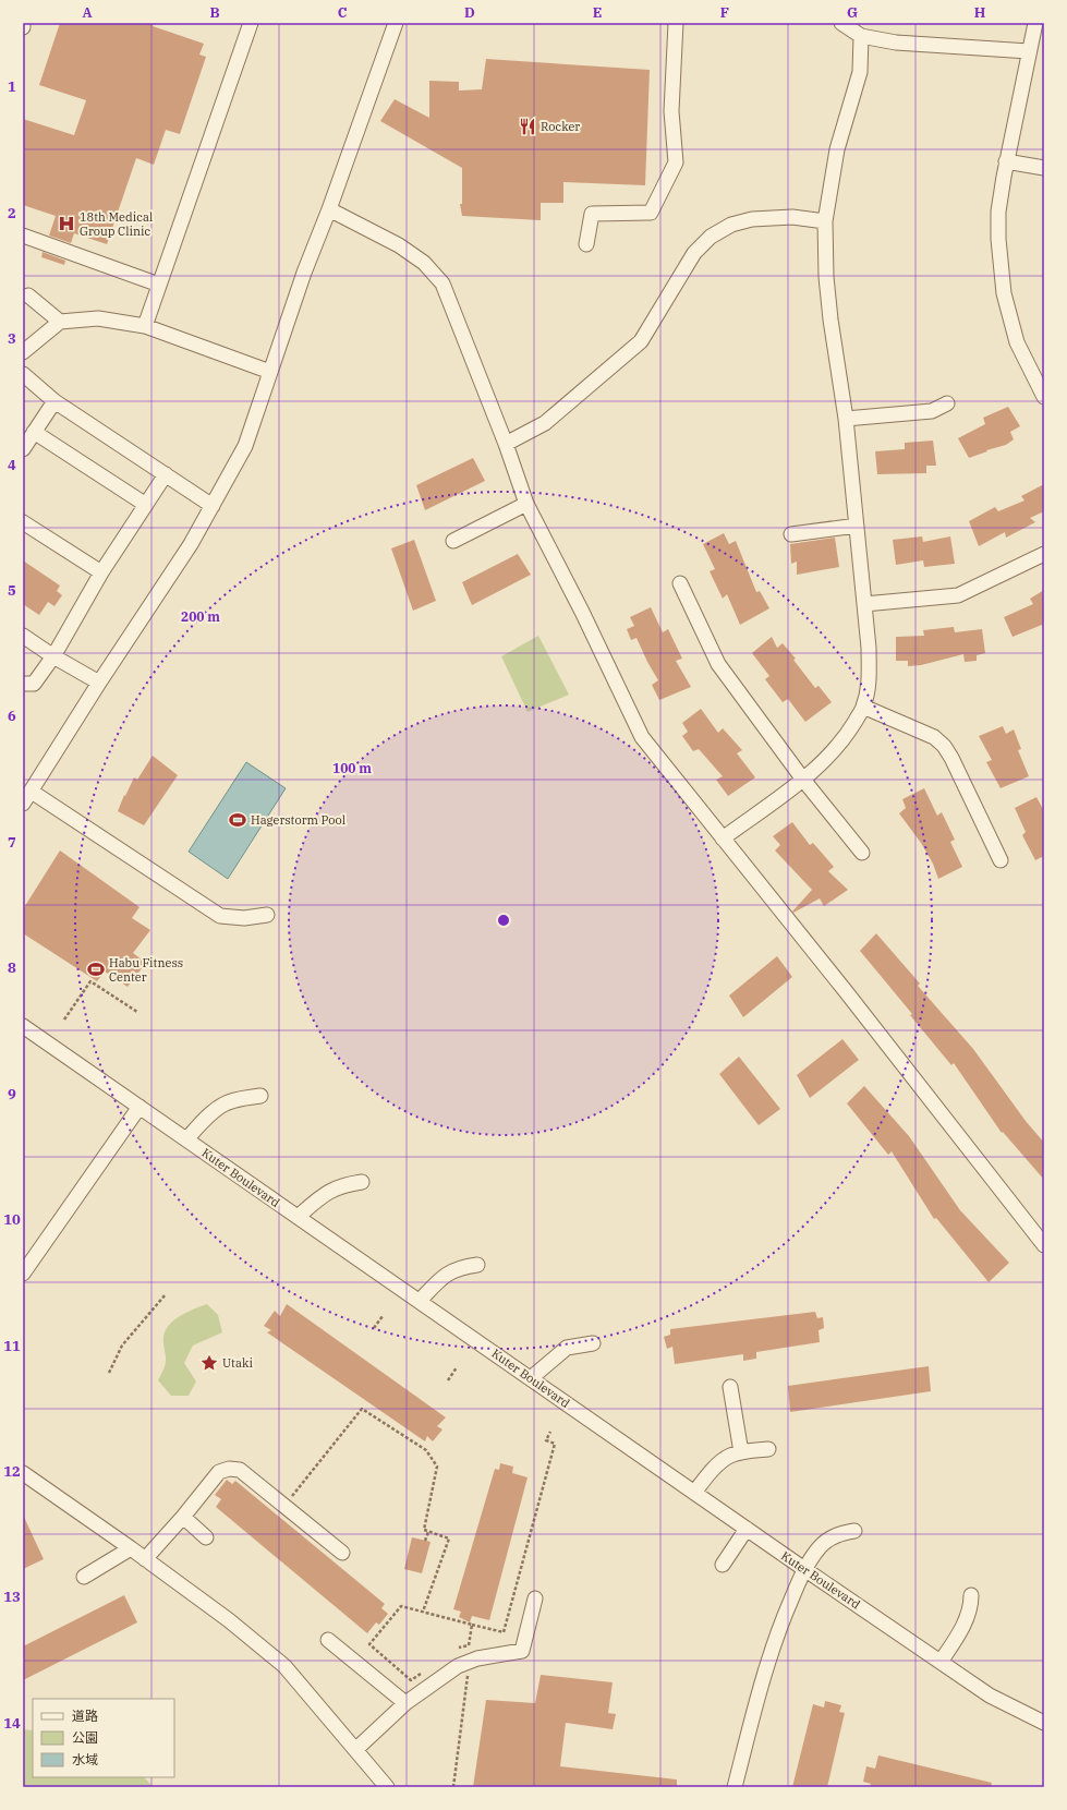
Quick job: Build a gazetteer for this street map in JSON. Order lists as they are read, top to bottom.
{
  "streets": {
    "street": ["Kuter Boulevard"]
  },
  "places": {
    "restaurant": ["Rocker"],
    "hospital": ["18th Medical Group Clinic"],
    "sports": ["Hagerstorm Pool", "Habu Fitness Center"],
    "place": ["Utaki"]
  },
  "legend": ["道路", "公園", "水域"],
  "grid": {
    "columns": [
      "A",
      "B",
      "C",
      "D",
      "E",
      "F",
      "G",
      "H"
    ],
    "rows": [
      "1",
      "2",
      "3",
      "4",
      "5",
      "6",
      "7",
      "8",
      "9",
      "10",
      "11",
      "12",
      "13",
      "14"
    ]
  },
  "rings": ["200 m", "100 m"]
}
